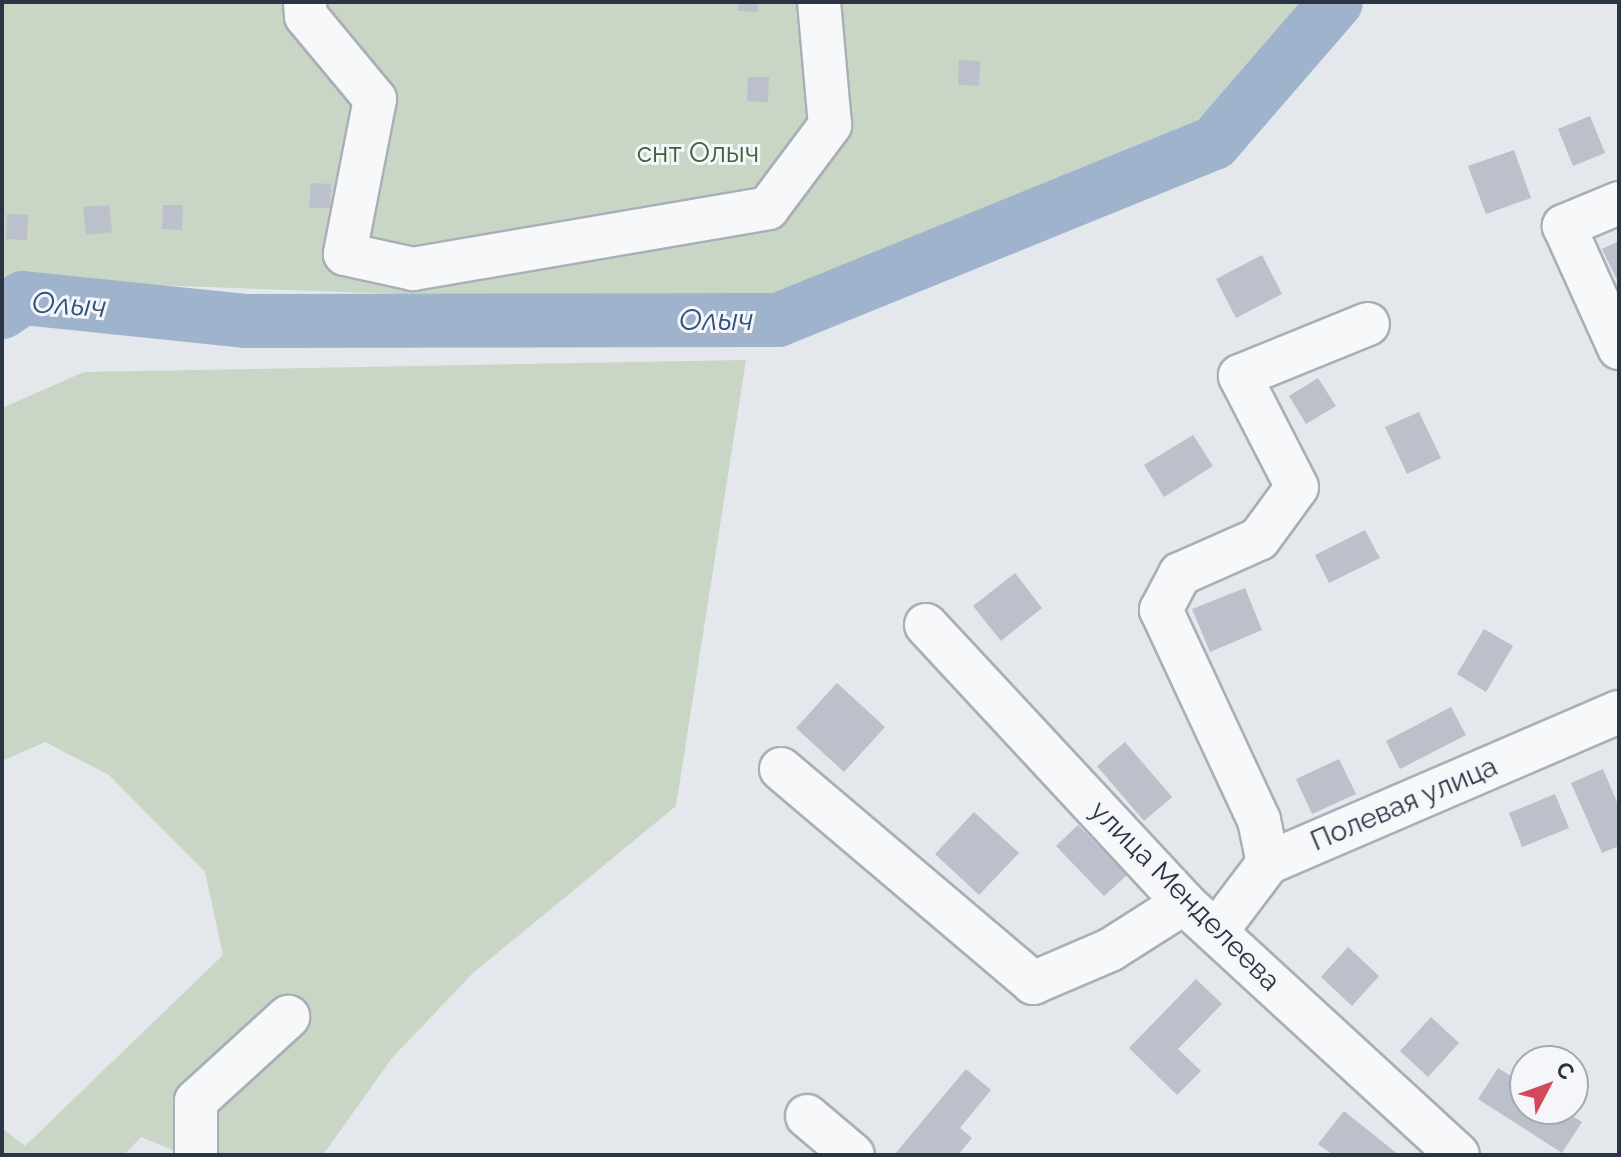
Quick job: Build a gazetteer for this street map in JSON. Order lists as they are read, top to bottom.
{
  "streets": {
    "street": ["Полевая улица", "улица Менделеева"]
  },
  "crossings": [
    ["Полевая улица", "улица Менделеева"]
  ],
  "water": ["Олыч"],
  "parks": ["снт Олыч"],
  "north": "top right"
}
